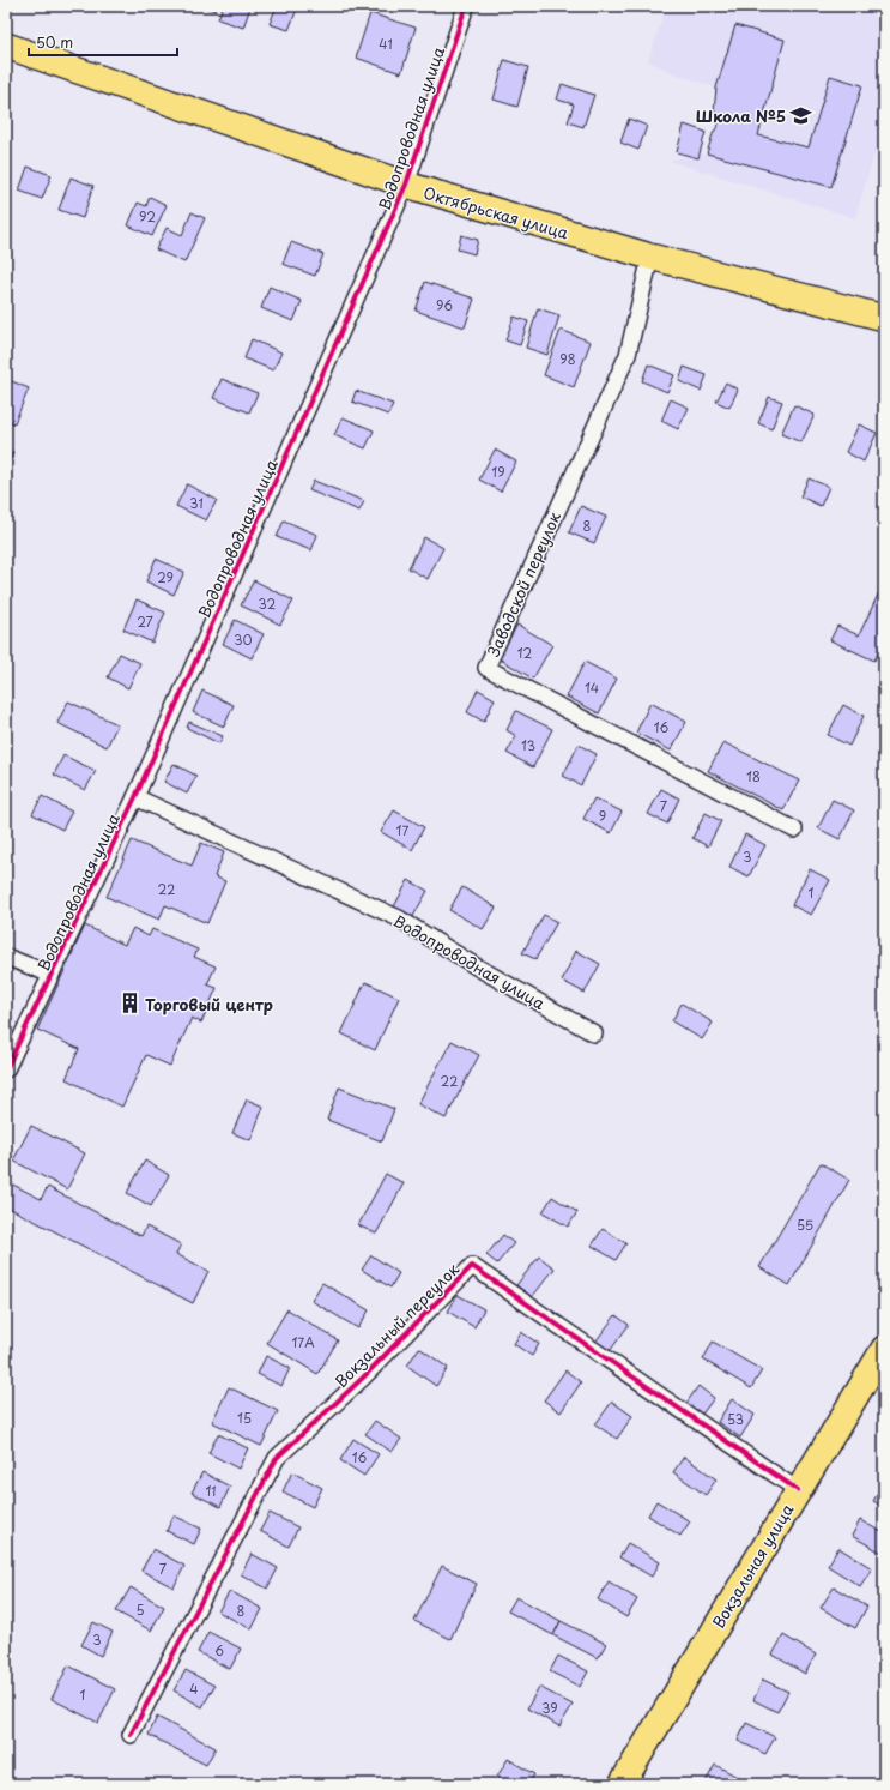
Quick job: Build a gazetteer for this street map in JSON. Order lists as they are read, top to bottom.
{
  "streets": {
    "main road": ["Октябрьская улица", "Вокзальная улица"],
    "street": ["Водопроводная улица", "Заводской переулок", "Вокзальный переулок"]
  },
  "crossings": [
    ["Водопроводная улица", "Октябрьская улица"],
    ["Октябрьская улица", "Заводской переулок"],
    ["Вокзальный переулок", "Вокзальная улица"]
  ],
  "places": {
    "school or university": ["Школа №5"],
    "building": ["Торговый центр"]
  },
  "house_numbers": [
    "41",
    "92",
    "96",
    "98",
    "19",
    "31",
    "8",
    "29",
    "32",
    "27",
    "30",
    "12",
    "14",
    "16",
    "13",
    "18",
    "7",
    "9",
    "17",
    "3",
    "22",
    "1",
    "22",
    "55",
    "17А",
    "15",
    "53",
    "16",
    "11",
    "7",
    "5",
    "8",
    "3",
    "6",
    "4",
    "1",
    "39"
  ],
  "scale_bar": "50 m"
}
